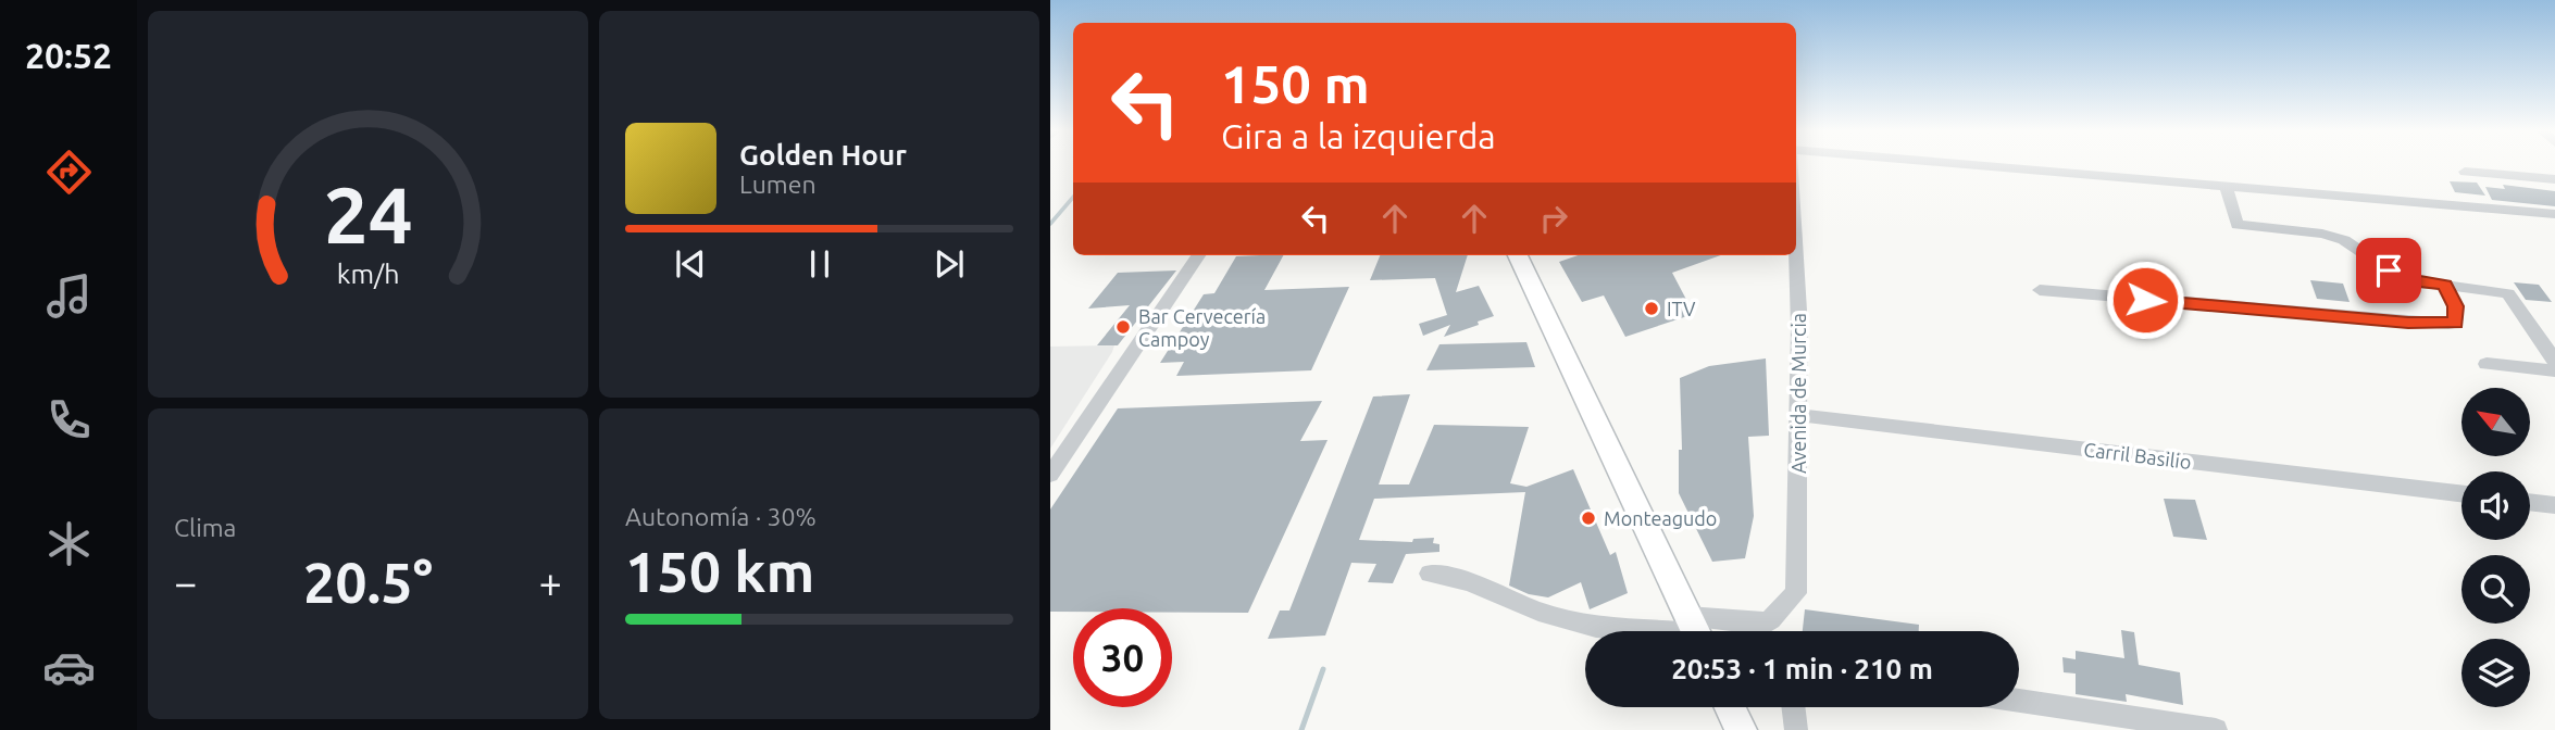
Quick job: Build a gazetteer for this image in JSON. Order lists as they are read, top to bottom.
{
  "streets": {
    "street": ["Avenida de Murcia", "Carril Basilio"]
  },
  "crossings": [
    ["Avenida de Murcia", "Carril Basilio"]
  ],
  "places": ["ITV", "Bar Cervecería Campoy", "Monteagudo"],
  "north": "top left",
  "page": {
    "tabs": "20:52",
    "turn": ["150 m", "Gira a la izquierda"],
    "song": ["Golden Hour", "Lumen"],
    "tile": [
      "Clima",
      ["Autonomía · 30%", "150 km"]
    ],
    "heat": ["−", "20.5°", "+"],
    "limit": "30",
    "trip": "20:53 · 1 min · 210 m",
    "gauge": ["24", "km/h"]
  }
}
